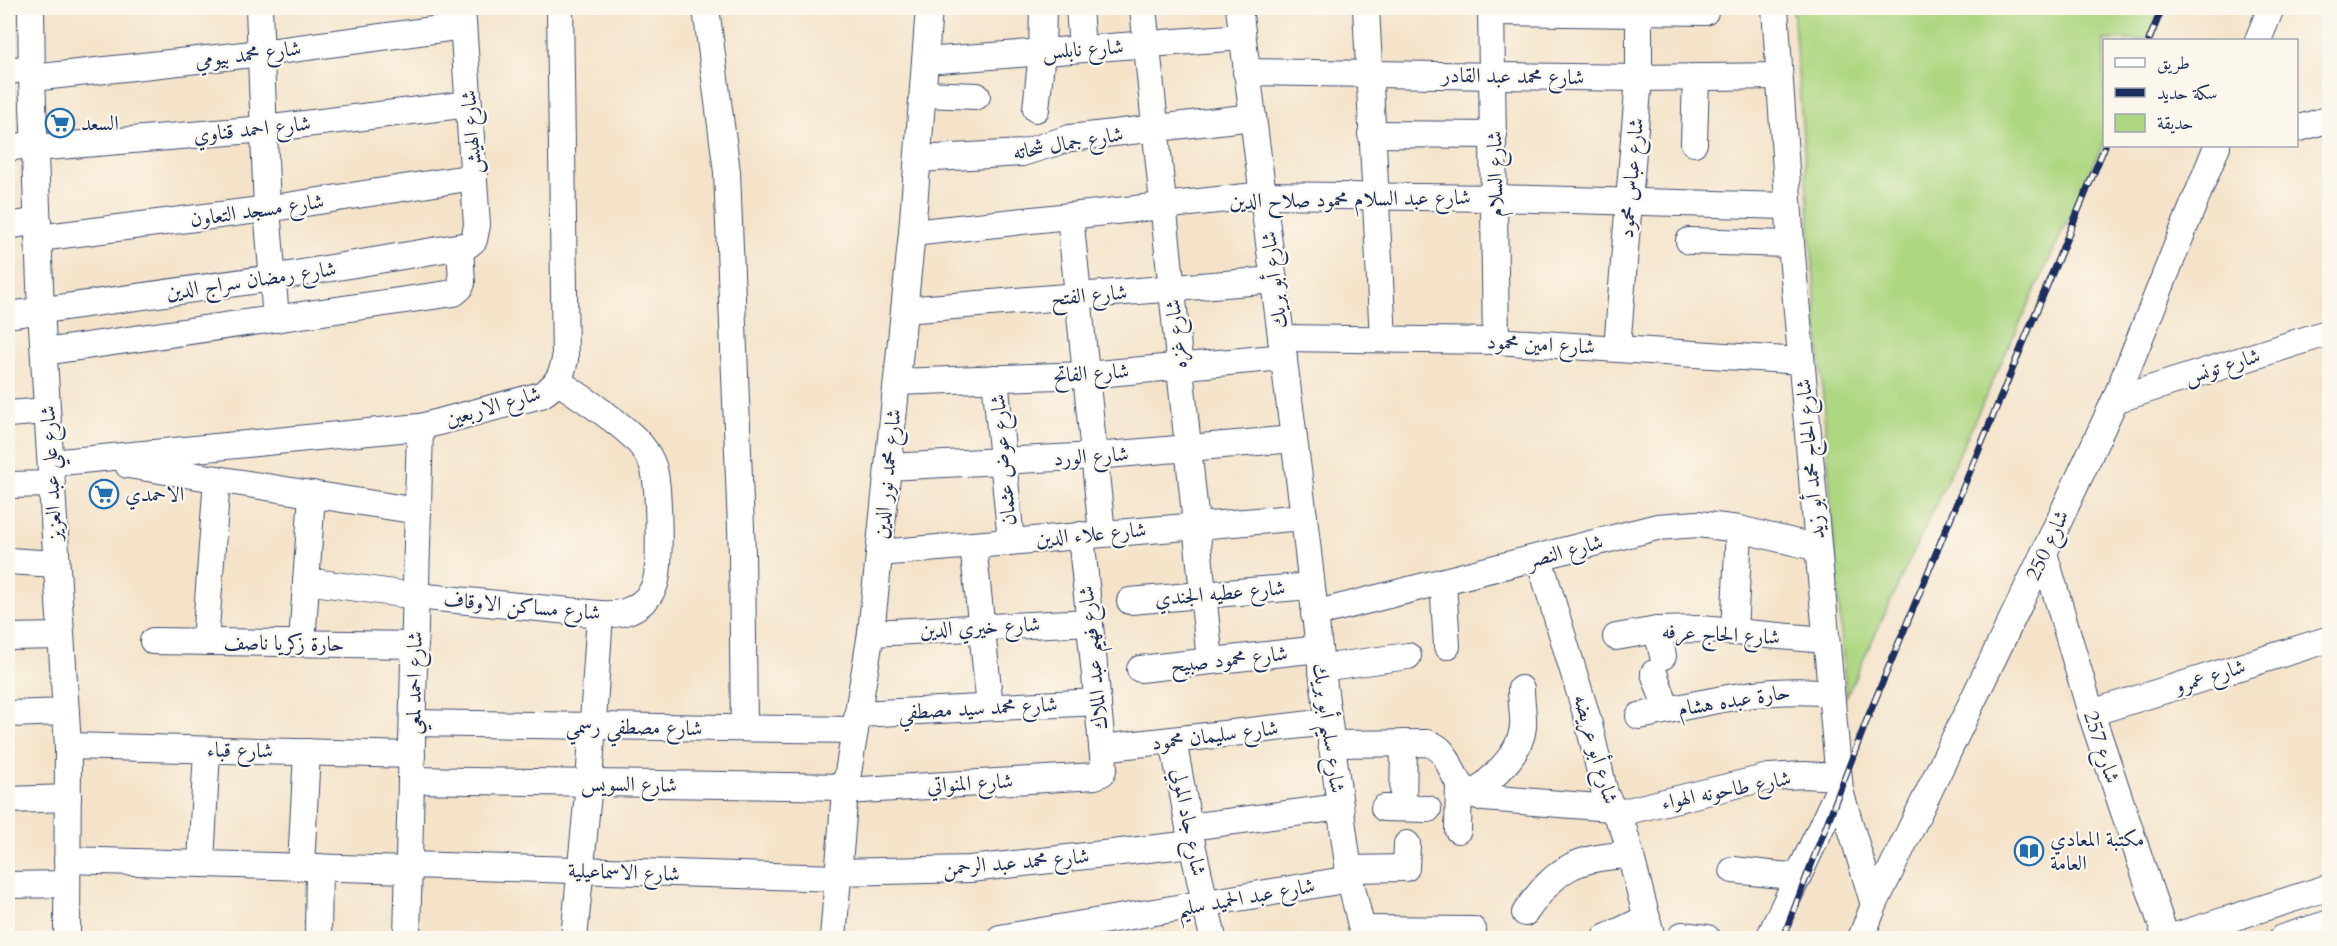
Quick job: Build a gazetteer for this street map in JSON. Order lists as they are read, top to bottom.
{
  "streets": {
    "street": [
      "شارع نابلس",
      "شارع محمد بيومي",
      "شارع محمد عبد القادر",
      "شارع احمد قناوي",
      "شارع الهيش",
      "شارع جمال شحاته",
      "شارع السلام",
      "شارع عباس محمود",
      "شارع عبد السلام محمود صلاح الدين",
      "شارع مسجد التعاون",
      "شارع رمضان سراج الدين",
      "شارع أبو بريك",
      "شارع الفتح",
      "شارع غزه",
      "شارع امين محمود",
      "شارع تونس",
      "شارع الفاتح",
      "شارع الاربعين",
      "شارع الورد",
      "شارع الحاج محمد أبو زيد",
      "شارع عوض عثمان",
      "شارع علي عبد العزيز",
      "شارع محمد نور الدين",
      "شارع علاء الدين",
      "شارع 250",
      "شارع النصر",
      "شارع عطيه الجندي",
      "شارع مساكن الاوقاف",
      "شارع خيري الدين",
      "شارع الحاج عرفه",
      "حارة زكريا ناصف",
      "شارع فهيم عبد الملاك",
      "شارع محمود صبيح",
      "شارع عمرو",
      "شارع احمد لمعي",
      "حارة عبده هشام",
      "شارع محمد سيد مصطفي",
      "شارع مصطفي رسمي",
      "شارع سليم أبو بريك",
      "شارع سليمان محمود",
      "شارع 257",
      "شارع أبو عريضه",
      "شارع قباء",
      "شارع المنواتي",
      "شارع السويس",
      "شارع طاحونه الهواء",
      "شارع جاد المولي",
      "شارع محمد عبد الرحمن",
      "شارع الاسماعيلية",
      "شارع عبد الحميد سليم"
    ]
  },
  "crossings": [
    ["شارع نابلس", "شارع أبو بريك"],
    ["شارع نابلس", "شارع غزه"],
    ["شارع نابلس", "شارع محمد نور الدين"],
    ["شارع محمد بيومي", "شارع الهيش"],
    ["شارع محمد بيومي", "شارع علي عبد العزيز"],
    ["شارع محمد عبد القادر", "شارع السلام"],
    ["شارع محمد عبد القادر", "شارع عباس محمود"],
    ["شارع محمد عبد القادر", "شارع أبو بريك"],
    ["شارع محمد عبد القادر", "شارع الحاج محمد أبو زيد"],
    ["شارع احمد قناوي", "شارع الهيش"],
    ["شارع احمد قناوي", "شارع علي عبد العزيز"],
    ["شارع الهيش", "شارع مسجد التعاون"],
    ["شارع الهيش", "شارع رمضان سراج الدين"],
    ["شارع جمال شحاته", "شارع أبو بريك"],
    ["شارع جمال شحاته", "شارع غزه"],
    ["شارع جمال شحاته", "شارع محمد نور الدين"],
    ["شارع السلام", "شارع عبد السلام محمود صلاح الدين"],
    ["شارع السلام", "شارع امين محمود"],
    ["شارع عباس محمود", "شارع عبد السلام محمود صلاح الدين"],
    ["شارع عباس محمود", "شارع امين محمود"],
    ["شارع عبد السلام محمود صلاح الدين", "شارع أبو بريك"],
    ["شارع عبد السلام محمود صلاح الدين", "شارع غزه"],
    ["شارع عبد السلام محمود صلاح الدين", "شارع الحاج محمد أبو زيد"],
    ["شارع عبد السلام محمود صلاح الدين", "شارع محمد نور الدين"],
    ["شارع عبد السلام محمود صلاح الدين", "شارع فهيم عبد الملاك"],
    ["شارع مسجد التعاون", "شارع علي عبد العزيز"],
    ["شارع رمضان سراج الدين", "شارع علي عبد العزيز"],
    ["شارع أبو بريك", "شارع الفتح"],
    ["شارع أبو بريك", "شارع امين محمود"],
    ["شارع أبو بريك", "شارع الفاتح"],
    ["شارع أبو بريك", "شارع الورد"],
    ["شارع أبو بريك", "شارع علاء الدين"],
    ["شارع أبو بريك", "شارع سليم أبو بريك"],
    ["شارع الفتح", "شارع غزه"],
    ["شارع الفتح", "شارع محمد نور الدين"],
    ["شارع الفتح", "شارع فهيم عبد الملاك"],
    ["شارع غزه", "شارع الفاتح"],
    ["شارع غزه", "شارع الورد"],
    ["شارع غزه", "شارع علاء الدين"],
    ["شارع غزه", "شارع عطيه الجندي"],
    ["شارع غزه", "شارع محمود صبيح"],
    ["شارع امين محمود", "شارع الفاتح"],
    ["شارع امين محمود", "شارع الحاج محمد أبو زيد"],
    ["شارع تونس", "شارع 250"],
    ["شارع الفاتح", "شارع عوض عثمان"],
    ["شارع الفاتح", "شارع محمد نور الدين"],
    ["شارع الفاتح", "شارع فهيم عبد الملاك"],
    ["شارع الاربعين", "شارع علي عبد العزيز"],
    ["شارع الاربعين", "شارع مساكن الاوقاف"],
    ["شارع الاربعين", "شارع احمد لمعي"],
    ["شارع الورد", "شارع عوض عثمان"],
    ["شارع الورد", "شارع محمد نور الدين"],
    ["شارع الورد", "شارع فهيم عبد الملاك"],
    ["شارع الحاج محمد أبو زيد", "شارع 250"],
    ["شارع الحاج محمد أبو زيد", "شارع النصر"],
    ["شارع الحاج محمد أبو زيد", "شارع الحاج عرفه"],
    ["شارع الحاج محمد أبو زيد", "حارة عبده هشام"],
    ["شارع الحاج محمد أبو زيد", "شارع طاحونه الهواء"],
    ["شارع عوض عثمان", "شارع علاء الدين"],
    ["شارع علي عبد العزيز", "شارع قباء"],
    ["شارع علي عبد العزيز", "شارع الاسماعيلية"],
    ["شارع محمد نور الدين", "شارع علاء الدين"],
    ["شارع محمد نور الدين", "شارع خيري الدين"],
    ["شارع محمد نور الدين", "شارع محمد سيد مصطفي"],
    ["شارع محمد نور الدين", "شارع مصطفي رسمي"],
    ["شارع محمد نور الدين", "شارع المنواتي"],
    ["شارع محمد نور الدين", "شارع السويس"],
    ["شارع محمد نور الدين", "شارع محمد عبد الرحمن"],
    ["شارع محمد نور الدين", "شارع الاسماعيلية"],
    ["شارع علاء الدين", "شارع فهيم عبد الملاك"],
    ["شارع علاء الدين", "شارع سليم أبو بريك"],
    ["شارع 250", "شارع 257"],
    ["شارع النصر", "شارع سليم أبو بريك"],
    ["شارع النصر", "شارع أبو عريضه"],
    ["شارع عطيه الجندي", "شارع سليم أبو بريك"],
    ["شارع مساكن الاوقاف", "شارع احمد لمعي"],
    ["شارع خيري الدين", "شارع فهيم عبد الملاك"],
    ["حارة زكريا ناصف", "شارع احمد لمعي"],
    ["شارع فهيم عبد الملاك", "شارع محمد سيد مصطفي"],
    ["شارع فهيم عبد الملاك", "شارع سليمان محمود"],
    ["شارع فهيم عبد الملاك", "شارع المنواتي"],
    ["شارع محمود صبيح", "شارع سليم أبو بريك"],
    ["شارع عمرو", "شارع 257"],
    ["شارع احمد لمعي", "شارع مصطفي رسمي"],
    ["شارع احمد لمعي", "شارع قباء"],
    ["شارع احمد لمعي", "شارع السويس"],
    ["شارع احمد لمعي", "شارع الاسماعيلية"],
    ["شارع محمد سيد مصطفي", "شارع مصطفي رسمي"],
    ["شارع سليم أبو بريك", "شارع سليمان محمود"],
    ["شارع سليم أبو بريك", "شارع محمد عبد الرحمن"],
    ["شارع سليم أبو بريك", "شارع عبد الحميد سليم"],
    ["شارع سليمان محمود", "شارع طاحونه الهواء"],
    ["شارع سليمان محمود", "شارع جاد المولي"],
    ["شارع أبو عريضه", "شارع طاحونه الهواء"],
    ["شارع المنواتي", "شارع السويس"],
    ["شارع جاد المولي", "شارع محمد عبد الرحمن"],
    ["شارع جاد المولي", "شارع عبد الحميد سليم"],
    ["شارع محمد عبد الرحمن", "شارع الاسماعيلية"]
  ],
  "places": {
    "supermarket": ["السعد", "الاحمدي"],
    "library": ["مكتبة المعادي العامة"]
  },
  "legend": ["طريق", "سكة حديد", "حديقة"]
}
